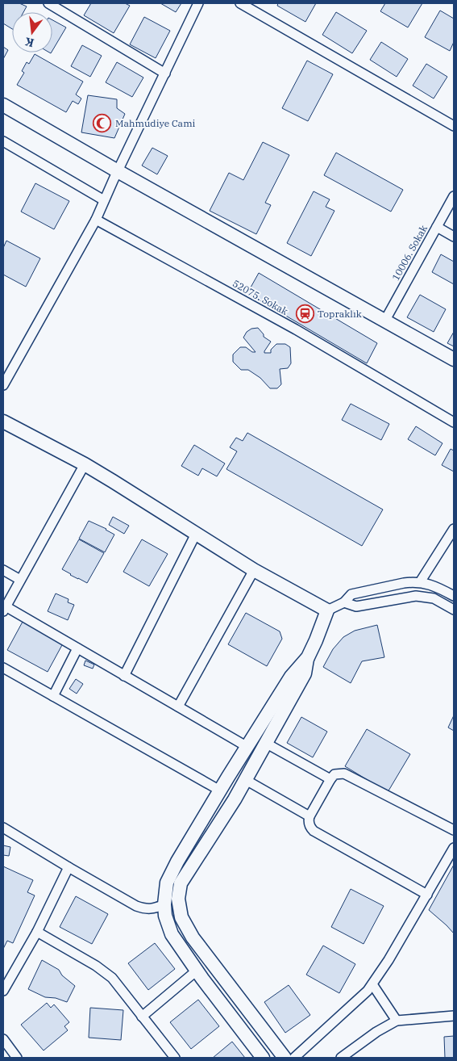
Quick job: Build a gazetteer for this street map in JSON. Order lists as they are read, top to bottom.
{
  "streets": {
    "street": ["10006. Sokak", "52075. Sokak"]
  },
  "places": {
    "mosque": ["Mahmudiye Cami"],
    "station": ["Topraklık"]
  },
  "north": "bottom"
}
